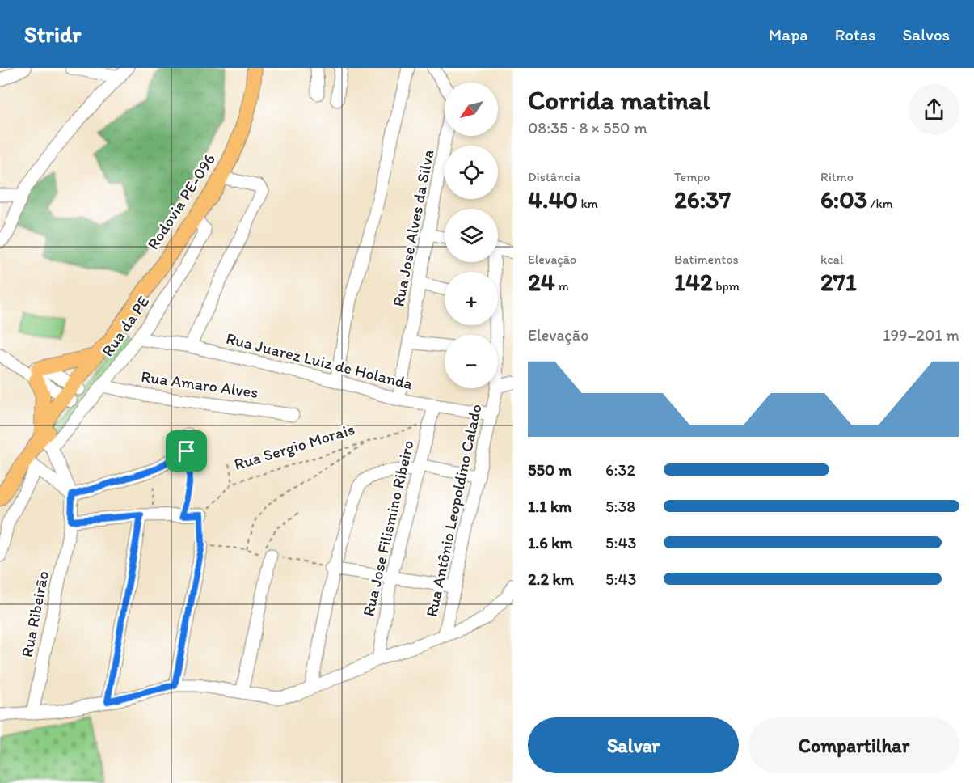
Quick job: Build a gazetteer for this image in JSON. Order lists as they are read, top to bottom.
{
  "streets": {
    "main road": ["Rodovia PE-096"],
    "street": [
      "Rua Jose Alves da Silva",
      "Rua da PE",
      "Rua Juarez Luiz de Holanda",
      "Rua Amaro Alves",
      "Rua Antônio Leopoldino Calado",
      "Rua Jose Filismino Ribeiro",
      "Rua Ribeirão"
    ],
    "path": ["Rua Sergio Morais"]
  },
  "crossings": [
    ["Rodovia PE-096", "Rua da PE"],
    ["Rua Jose Alves da Silva", "Rua Juarez Luiz de Holanda"],
    ["Rua da PE", "Rua Juarez Luiz de Holanda"],
    ["Rua da PE", "Rua Amaro Alves"],
    ["Rua Juarez Luiz de Holanda", "Rua Sergio Morais"],
    ["Rua Juarez Luiz de Holanda", "Rua Antônio Leopoldino Calado"],
    ["Rua Juarez Luiz de Holanda", "Rua Jose Filismino Ribeiro"],
    ["Rua Sergio Morais", "Rua Jose Filismino Ribeiro"]
  ],
  "north": "bottom left",
  "page": {
    "header": "Stridr",
    "nav": ["Mapa", "Rotas", "Salvos"],
    "heading": ["Corrida matinal", "08:35 · 8 × 550 m"],
    "map_buttons": ["+", "−"],
    "stats": [
      ["Distância", "4.40 km"],
      ["Tempo", "26:37"],
      ["Ritmo", "6:03 /km"],
      ["Elevação", "24 m"],
      ["Batimentos", "142 bpm"],
      ["kcal", "271"]
    ],
    "chart": ["Elevação", "199–201 m"],
    "list": [
      {
        "name": "550 m",
        "note": "6:32"
      },
      {
        "name": "1.1 km",
        "note": "5:38"
      },
      {
        "name": "1.6 km",
        "note": "5:43"
      },
      {
        "name": "2.2 km",
        "note": "5:43"
      }
    ],
    "buttons": ["Salvar", "Compartilhar"]
  }
}
